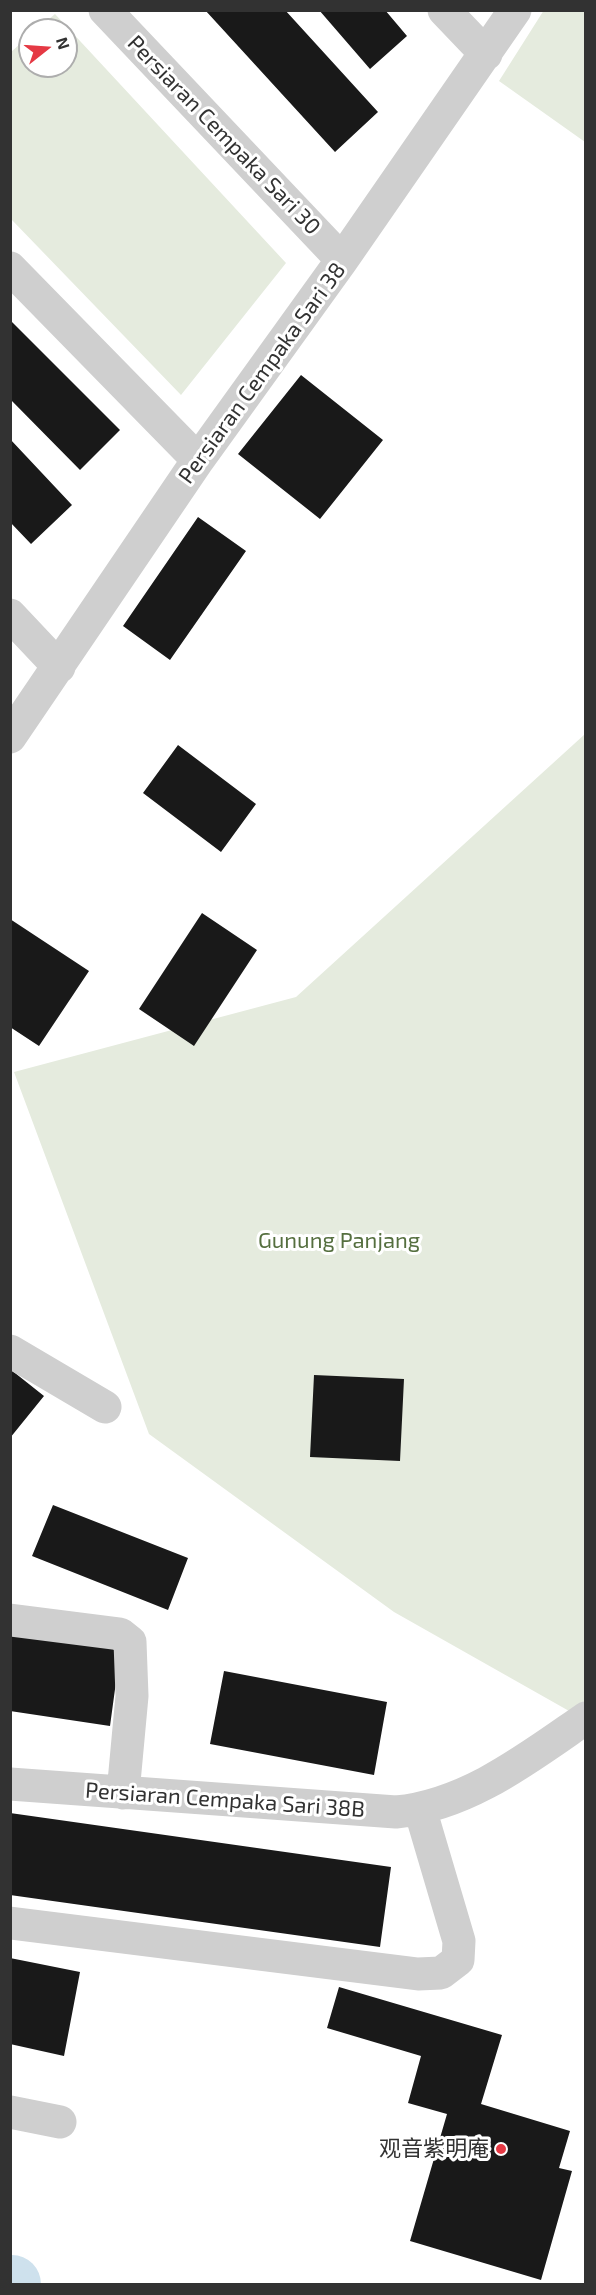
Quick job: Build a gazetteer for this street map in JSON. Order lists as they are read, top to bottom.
{
  "streets": {
    "street": ["Persiaran Cempaka Sari 30", "Persiaran Cempaka Sari 38", "Persiaran Cempaka Sari 38B"]
  },
  "crossings": [
    ["Persiaran Cempaka Sari 30", "Persiaran Cempaka Sari 38"]
  ],
  "parks": ["Gunung Panjang"],
  "places": ["观音紫明庵"],
  "north": "right"
}
